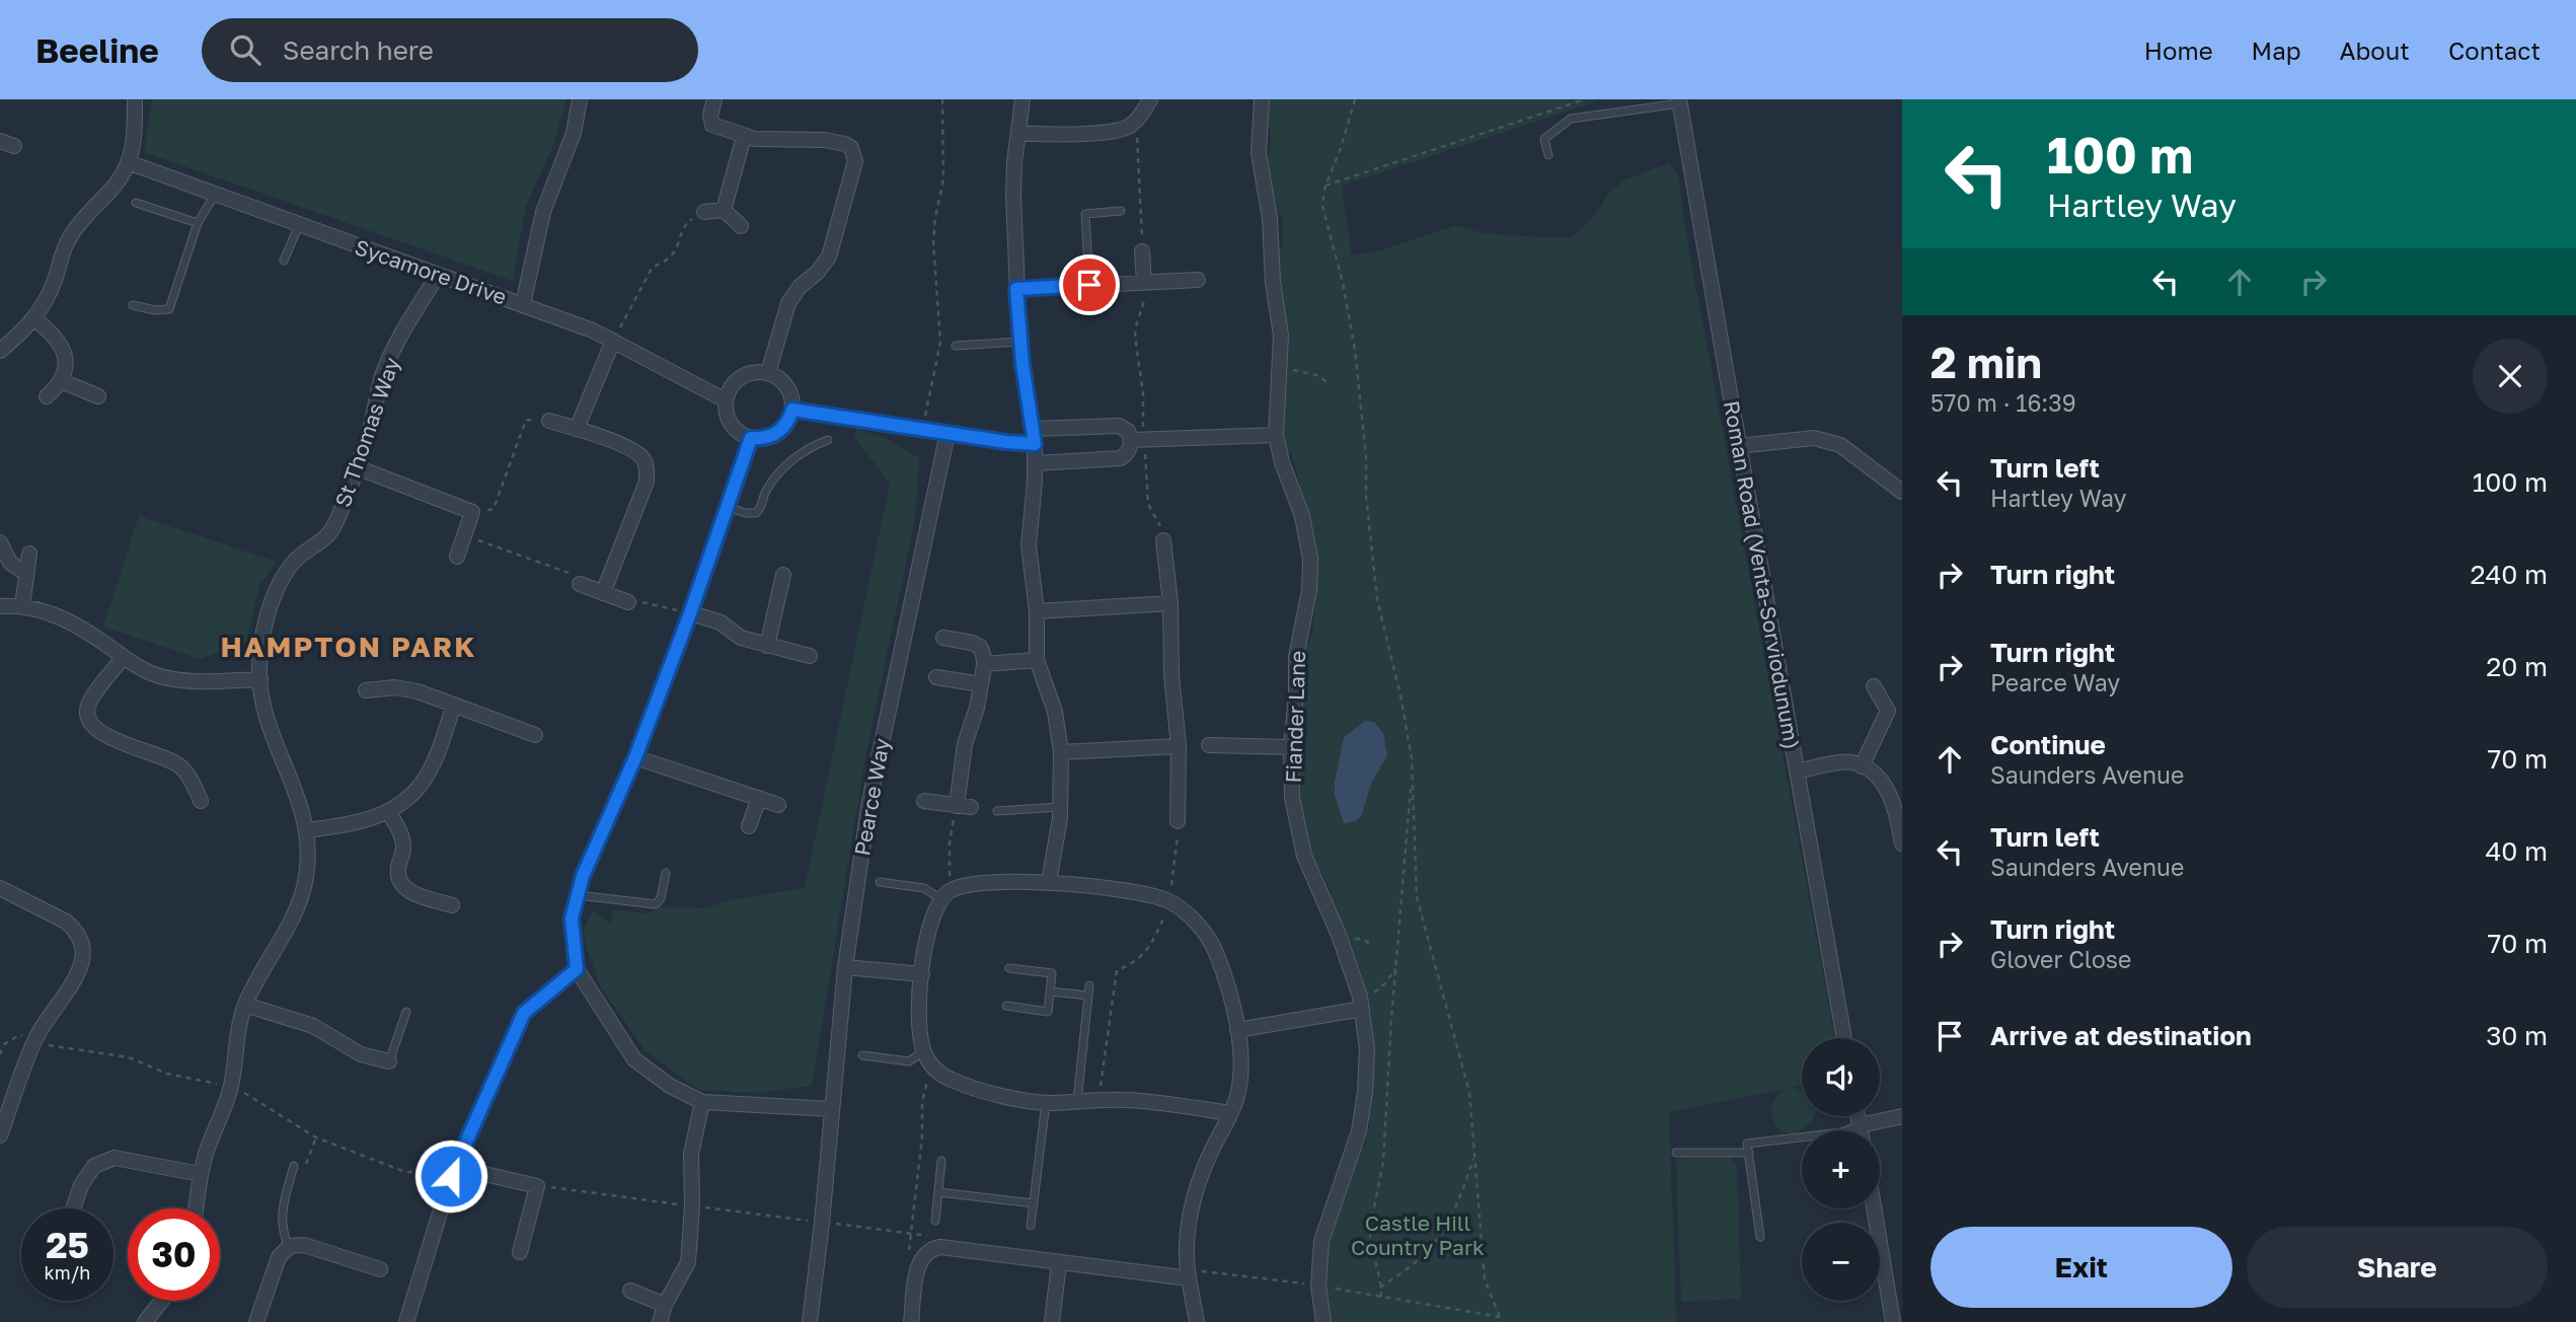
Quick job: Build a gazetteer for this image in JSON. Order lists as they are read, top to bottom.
{
  "streets": {
    "street": [
      "Sycamore Drive",
      "St Thomas Way",
      "Roman Road (Venta-Sorviodunum)",
      "Fiander Lane",
      "Pearce Way"
    ]
  },
  "crossings": [
    ["Sycamore Drive", "St Thomas Way"]
  ],
  "districts": ["HAMPTON PARK"],
  "parks": ["Castle Hill Country Park"],
  "page": {
    "header": "Beeline",
    "search": "Search here",
    "nav": [
      "Home",
      "Map",
      "About",
      "Contact"
    ],
    "turn": ["100 m", "Hartley Way"],
    "heading": ["2 min", "570 m · 16:39"],
    "list": [
      {
        "name": "Turn left",
        "note": "Hartley Way",
        "value": "100 m"
      },
      {
        "name": "Turn right",
        "value": "240 m"
      },
      {
        "name": "Turn right",
        "note": "Pearce Way",
        "value": "20 m"
      },
      {
        "name": "Continue",
        "note": "Saunders Avenue",
        "value": "70 m"
      },
      {
        "name": "Turn left",
        "note": "Saunders Avenue",
        "value": "40 m"
      },
      {
        "name": "Turn right",
        "note": "Glover Close",
        "value": "70 m"
      },
      {
        "name": "Arrive at destination",
        "value": "30 m"
      }
    ],
    "map_buttons": ["+", "−"],
    "speed": "25 km/h",
    "limit": "30",
    "buttons": ["Exit", "Share"]
  }
}
